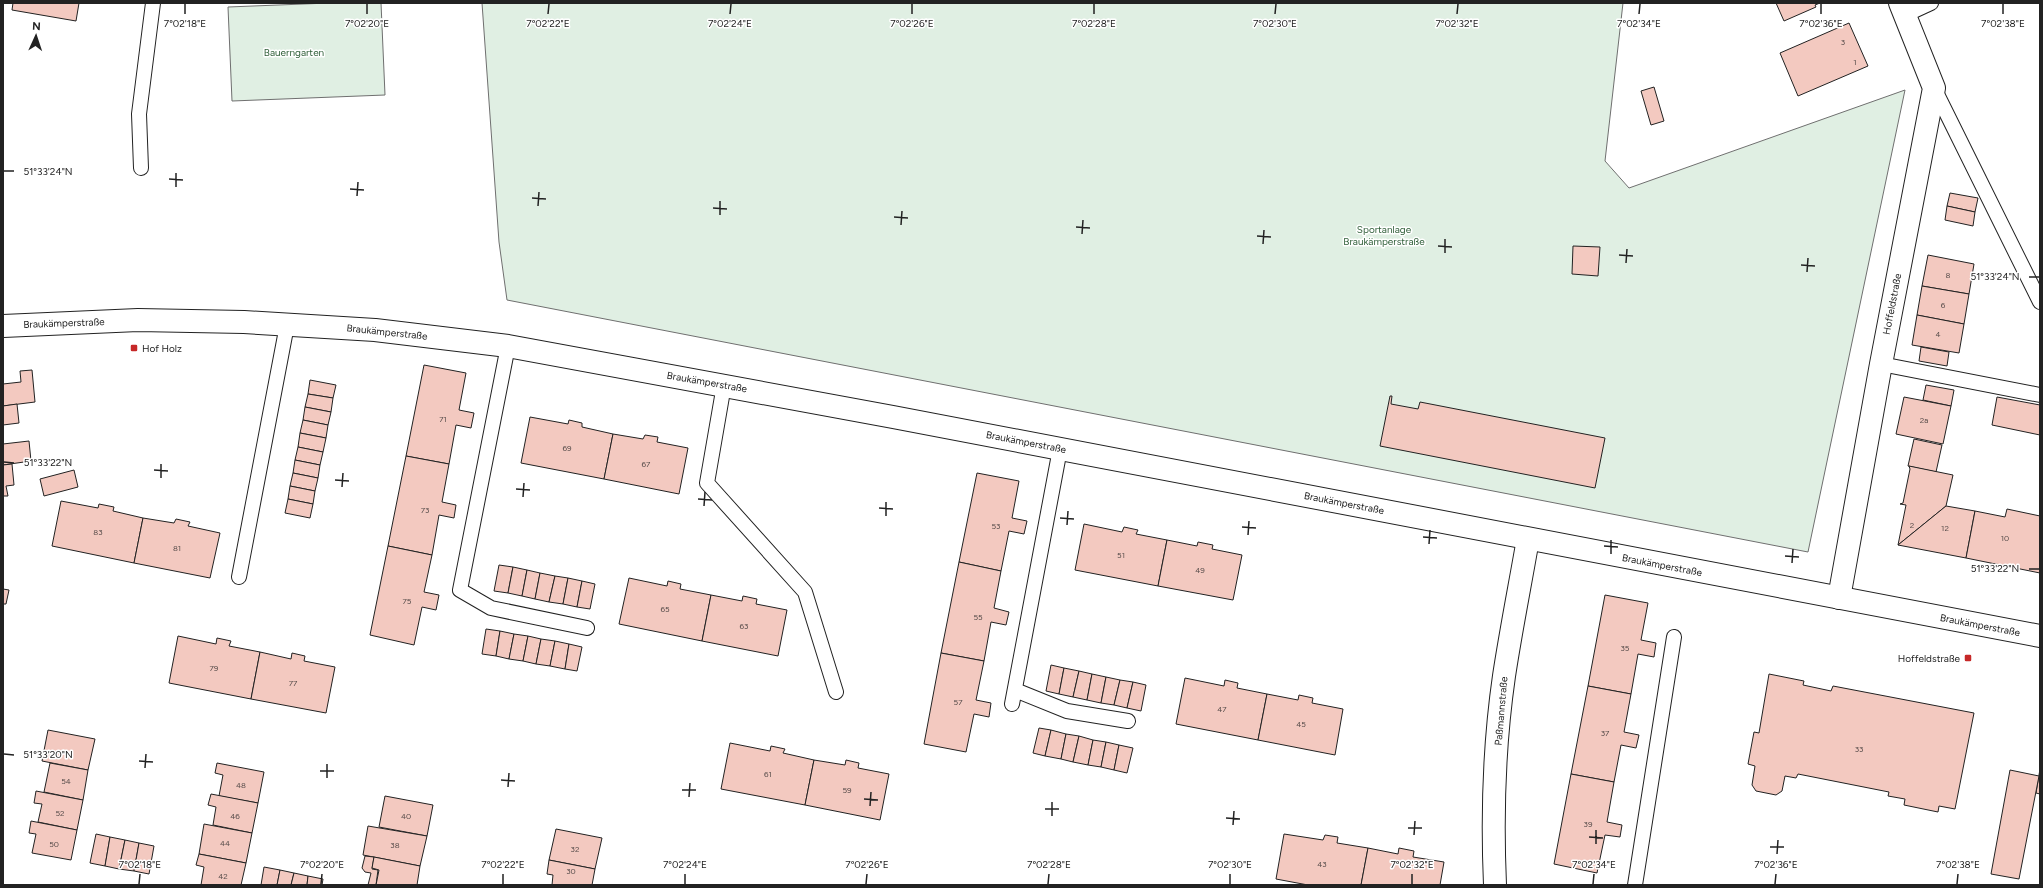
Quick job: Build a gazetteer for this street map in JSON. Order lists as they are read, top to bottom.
{
  "streets": {
    "street": ["Hoffeldstraße", "Braukämperstraße", "Paßmannstraße"]
  },
  "crossings": [
    ["Hoffeldstraße", "Braukämperstraße"],
    ["Braukämperstraße", "Paßmannstraße"]
  ],
  "parks": ["Bauerngarten", "Sportanlage Braukämperstraße"],
  "places": {
    "transit": ["Hof Holz", "Hoffeldstraße"]
  },
  "house_numbers": [
    "3",
    "1",
    "8",
    "6",
    "4",
    "71",
    "2a",
    "69",
    "67",
    "73",
    "2",
    "53",
    "12",
    "83",
    "10",
    "81",
    "51",
    "49",
    "75",
    "65",
    "55",
    "63",
    "35",
    "79",
    "77",
    "57",
    "47",
    "45",
    "37",
    "33",
    "61",
    "54",
    "48",
    "59",
    "52",
    "46",
    "40",
    "39",
    "44",
    "50",
    "38",
    "32",
    "43",
    "30",
    "42"
  ],
  "north": "top",
  "coordinates": [
    "7°02'18\"E",
    "7°02'20\"E",
    "7°02'22\"E",
    "7°02'24\"E",
    "7°02'26\"E",
    "7°02'28\"E",
    "7°02'30\"E",
    "7°02'32\"E",
    "7°02'34\"E",
    "7°02'36\"E",
    "7°02'38\"E",
    "51°33'24\"N",
    "51°33'22\"N",
    "51°33'20\"N"
  ]
}
